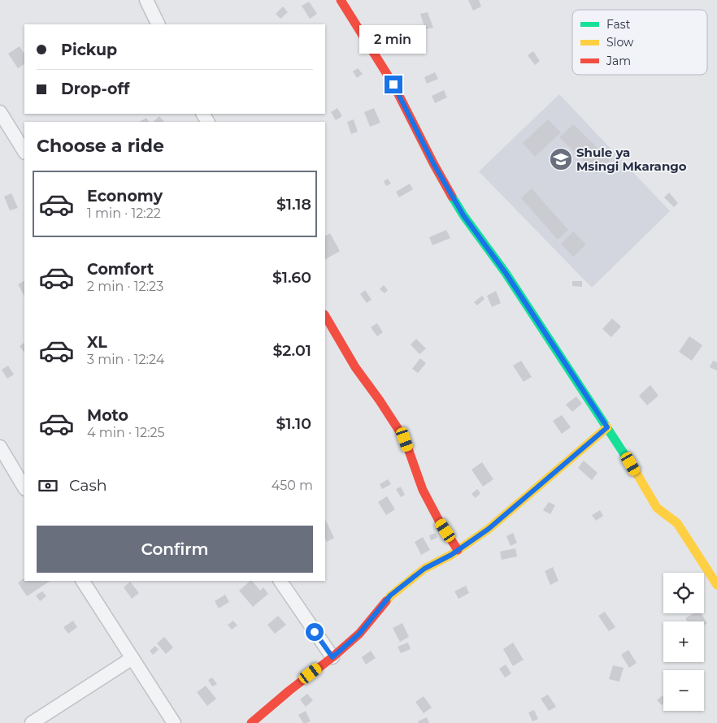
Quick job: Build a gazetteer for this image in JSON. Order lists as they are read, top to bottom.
{
  "places": {
    "school or university": ["Shule ya Msingi Mkarango"]
  },
  "legend": ["Fast", "Slow", "Jam"],
  "page": {
    "banner": ["Pickup", "Drop-off"],
    "bubble": "2 min",
    "heading": "Choose a ride",
    "list": [
      {
        "name": "Economy",
        "note": "1 min · 12:22",
        "value": "$1.18"
      },
      {
        "name": "Comfort",
        "note": "2 min · 12:23",
        "value": "$1.60"
      },
      {
        "name": "XL",
        "note": "3 min · 12:24",
        "value": "$2.01"
      },
      {
        "name": "Moto",
        "note": "4 min · 12:25",
        "value": "$1.10"
      }
    ],
    "pay": ["Cash", "450 m"],
    "buttons": "Confirm",
    "map_buttons": ["+", "−"]
  }
}
